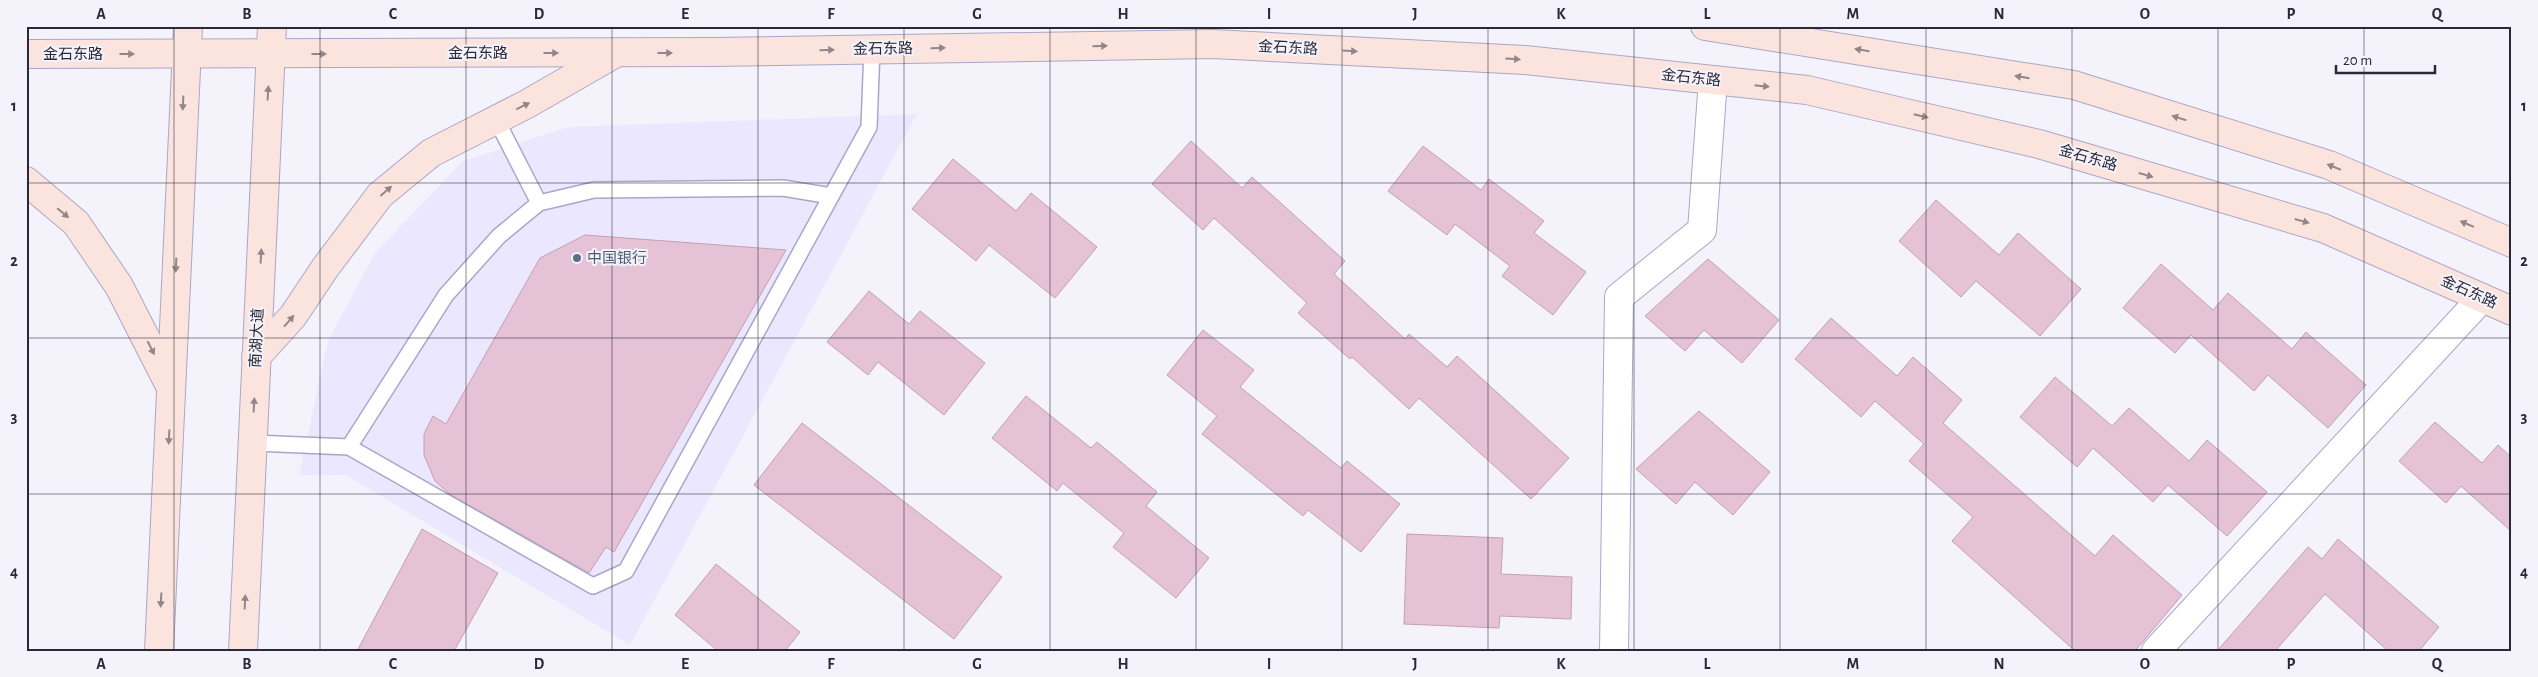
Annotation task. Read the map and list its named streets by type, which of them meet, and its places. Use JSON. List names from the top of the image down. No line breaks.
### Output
{"streets":{"main road":["金石东路","南湖大道"]},"crossings":[["金石东路","南湖大道"]],"places":["中国银行"],"scale_bar":"20 m","grid":{"columns":["A","B","C","D","E","F","G","H","I","J","K","L","M","N","O","P","Q"],"rows":["1","2","3","4"]}}
